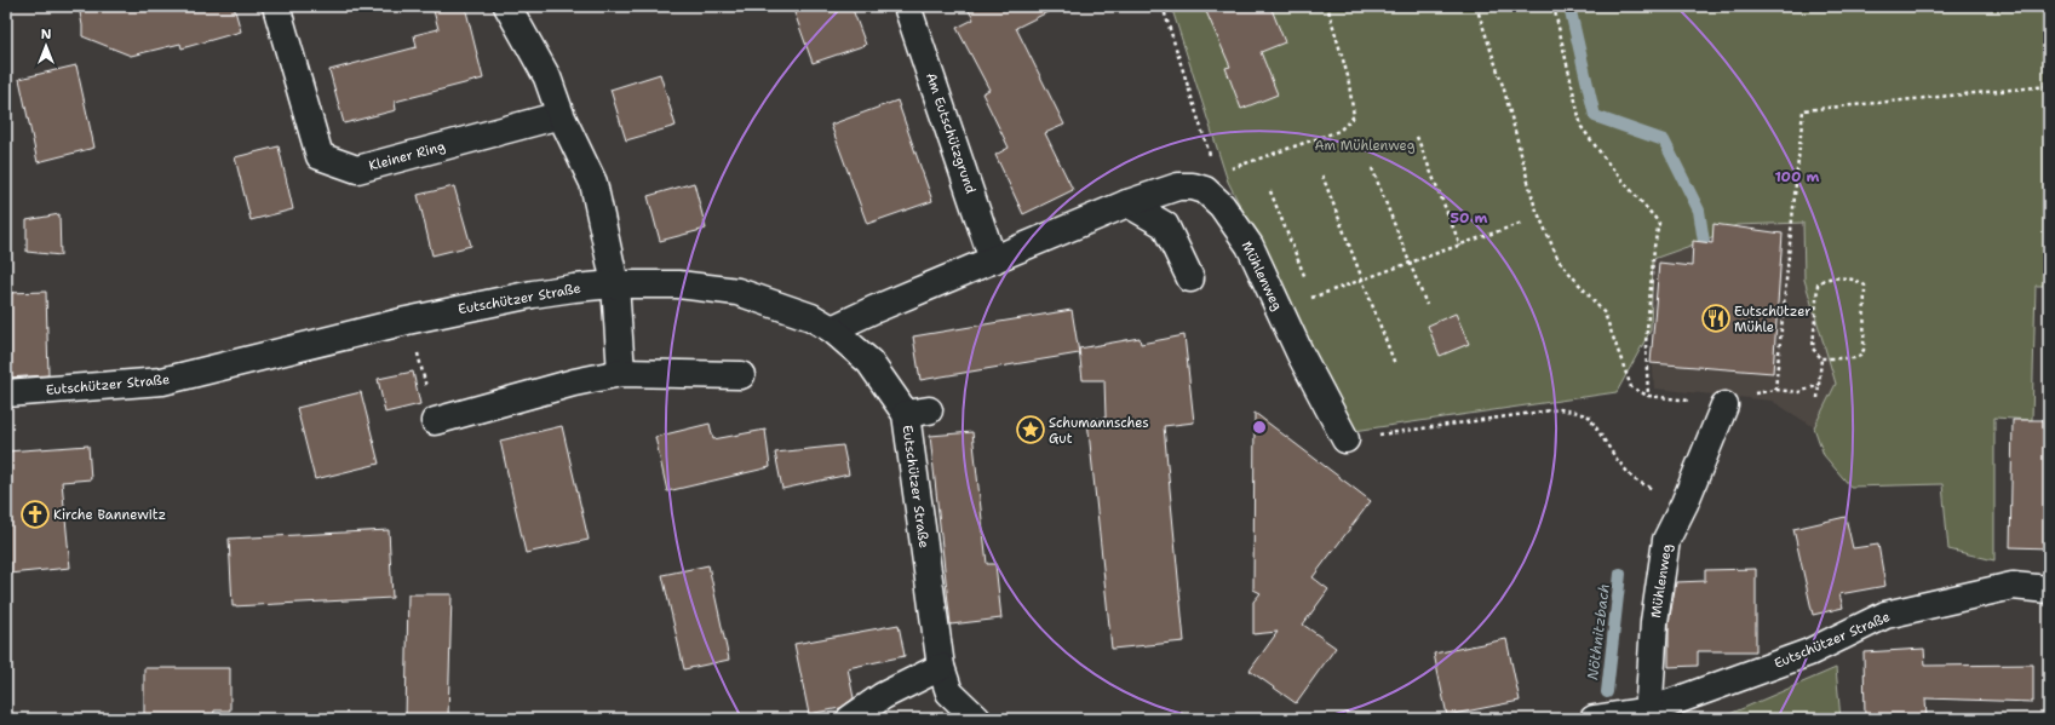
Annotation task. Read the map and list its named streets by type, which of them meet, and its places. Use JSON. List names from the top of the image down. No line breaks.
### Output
{"streets":{"street":["Am Eutschützgrund","Kleiner Ring","Mühlenweg","Eutschützer Straße"]},"crossings":[["Mühlenweg","Eutschützer Straße"]],"water":["Nöthnitzbach"],"parks":["Am Mühlenweg"],"places":{"restaurant":["Eutschützer Mühle"],"place":["Schumannsches Gut"],"church":["Kirche Bannewitz"]},"north":"top","rings":["100 m","50 m"]}
